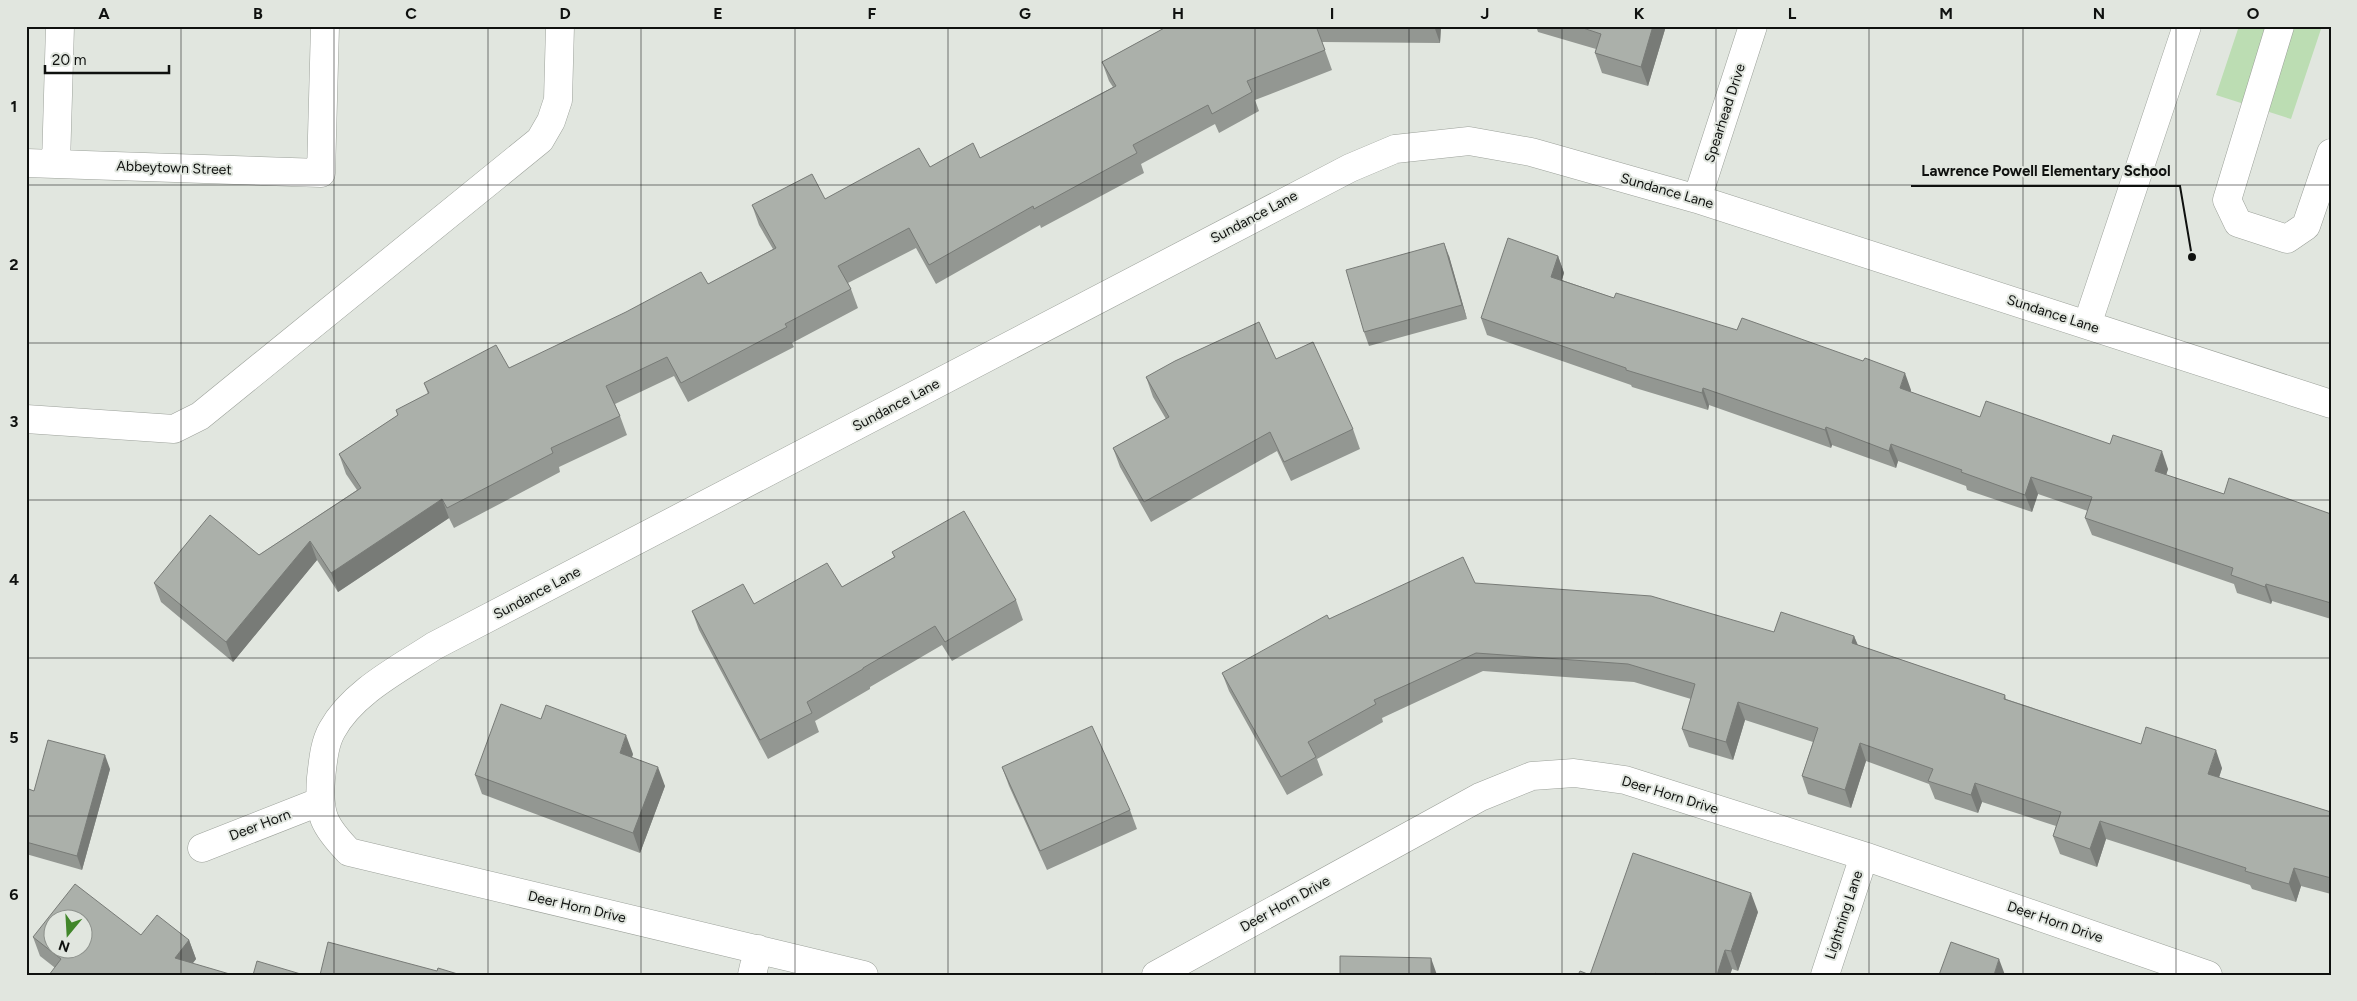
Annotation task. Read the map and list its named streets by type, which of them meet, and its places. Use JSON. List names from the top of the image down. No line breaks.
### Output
{"streets":{"street":["Spearhead Drive","Abbeytown Street","Sundance Lane","Deer Horn Drive","Deer Horn","Lightning Lane"]},"crossings":[["Spearhead Drive","Sundance Lane"],["Sundance Lane","Deer Horn Drive"],["Sundance Lane","Deer Horn"],["Deer Horn Drive","Deer Horn"],["Deer Horn Drive","Lightning Lane"]],"places":["Lawrence Powell Elementary School"],"scale_bar":"20 m","north":"bottom","grid":{"columns":["A","B","C","D","E","F","G","H","I","J","K","L","M","N","O"],"rows":["1","2","3","4","5","6"]}}
